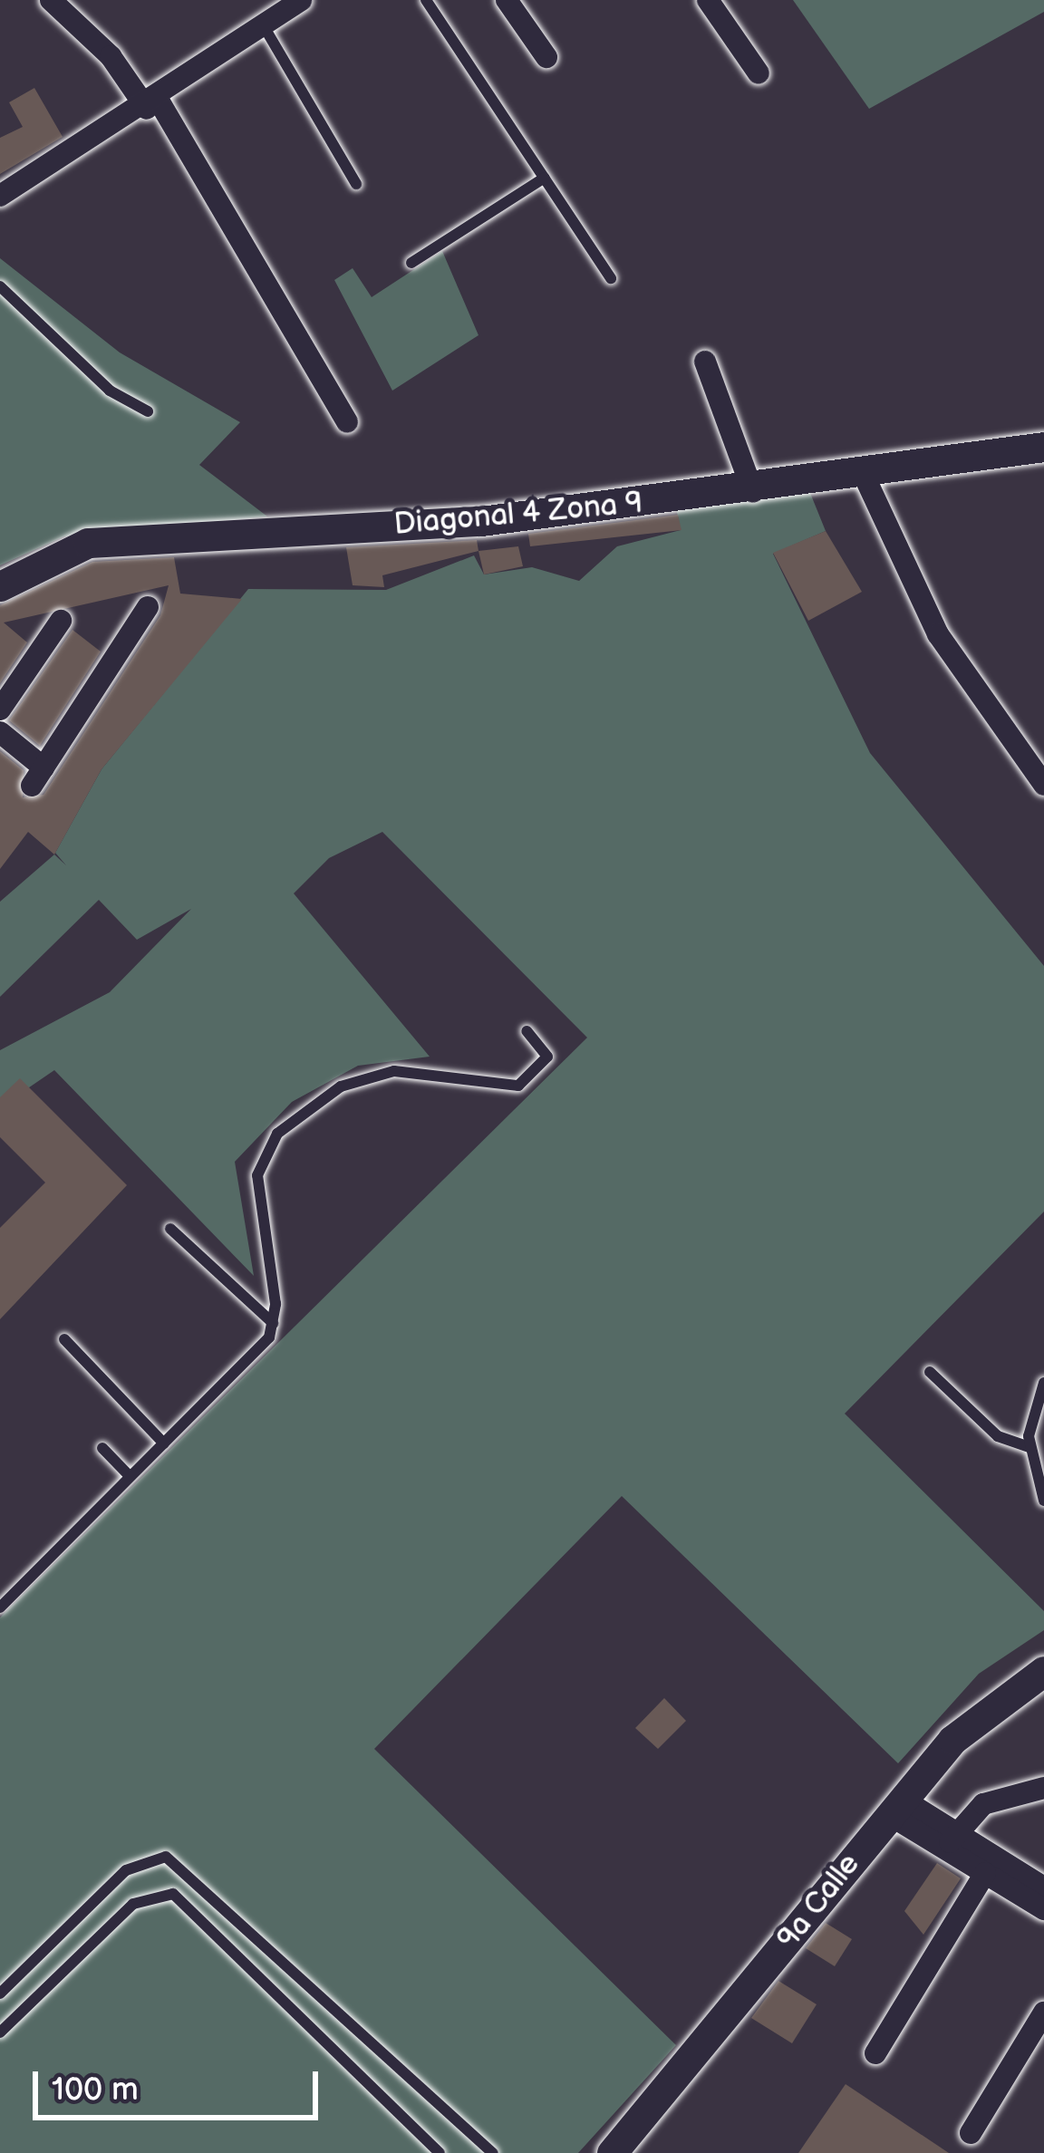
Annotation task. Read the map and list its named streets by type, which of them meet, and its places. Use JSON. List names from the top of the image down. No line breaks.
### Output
{"streets":{"main road":["Diagonal 4 Zona 9","9a Calle"]},"scale_bar":"100 m"}
